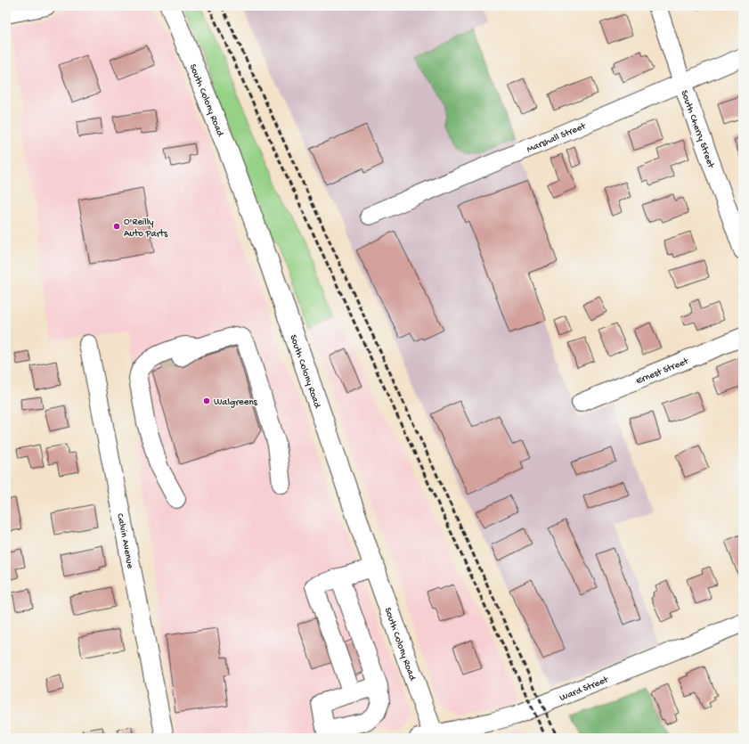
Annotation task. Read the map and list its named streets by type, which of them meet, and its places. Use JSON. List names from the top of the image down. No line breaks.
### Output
{"streets":{"main road":["South Colony Road"],"street":["South Cherry Street","Marshall Street","Ernest Street","Calvin Avenue","Ward Street"]},"crossings":[["South Colony Road","Ward Street"],["South Cherry Street","Marshall Street"]],"places":["O'Reilly Auto Parts","Walgreens"]}
